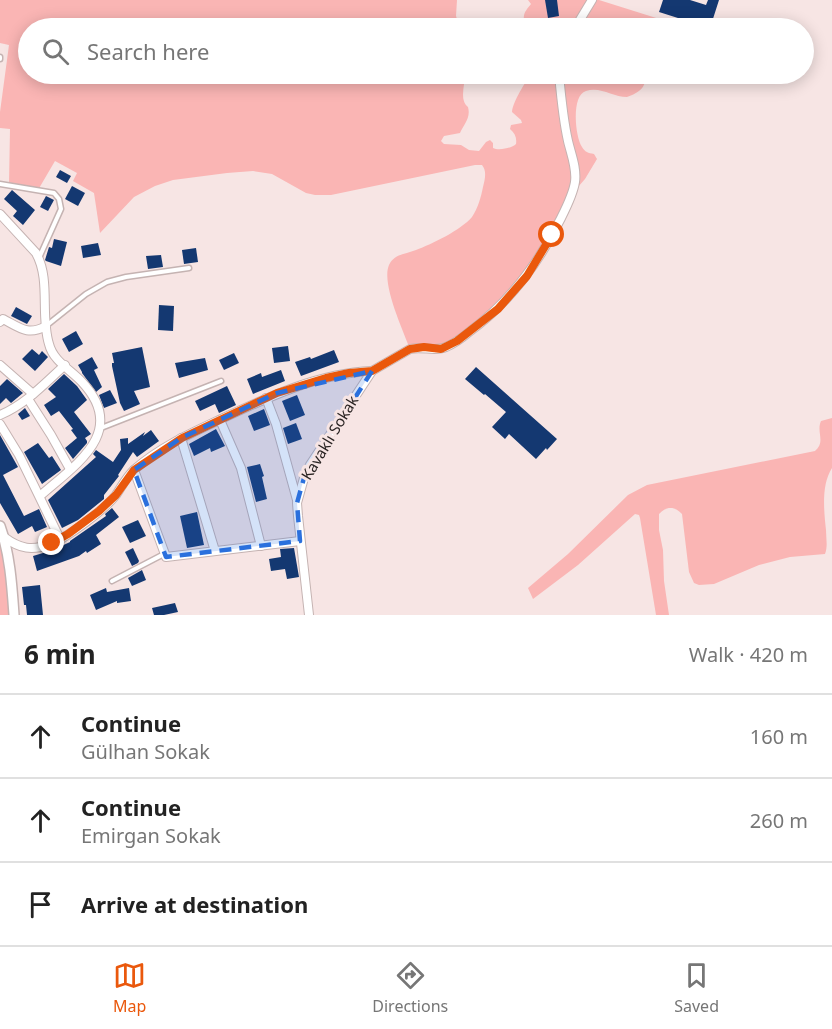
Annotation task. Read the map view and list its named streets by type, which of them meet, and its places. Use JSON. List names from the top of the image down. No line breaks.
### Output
{"streets":{"street":["Kavaklı Sokak"]},"page":{"search":"Search here","heading":["6 min","Walk · 420 m"],"list":[["Continue","Gülhan Sokak","160 m"],["Continue","Emirgan Sokak","260 m"],"Arrive at destination"],"nav":["Map","Directions","Saved"]}}
